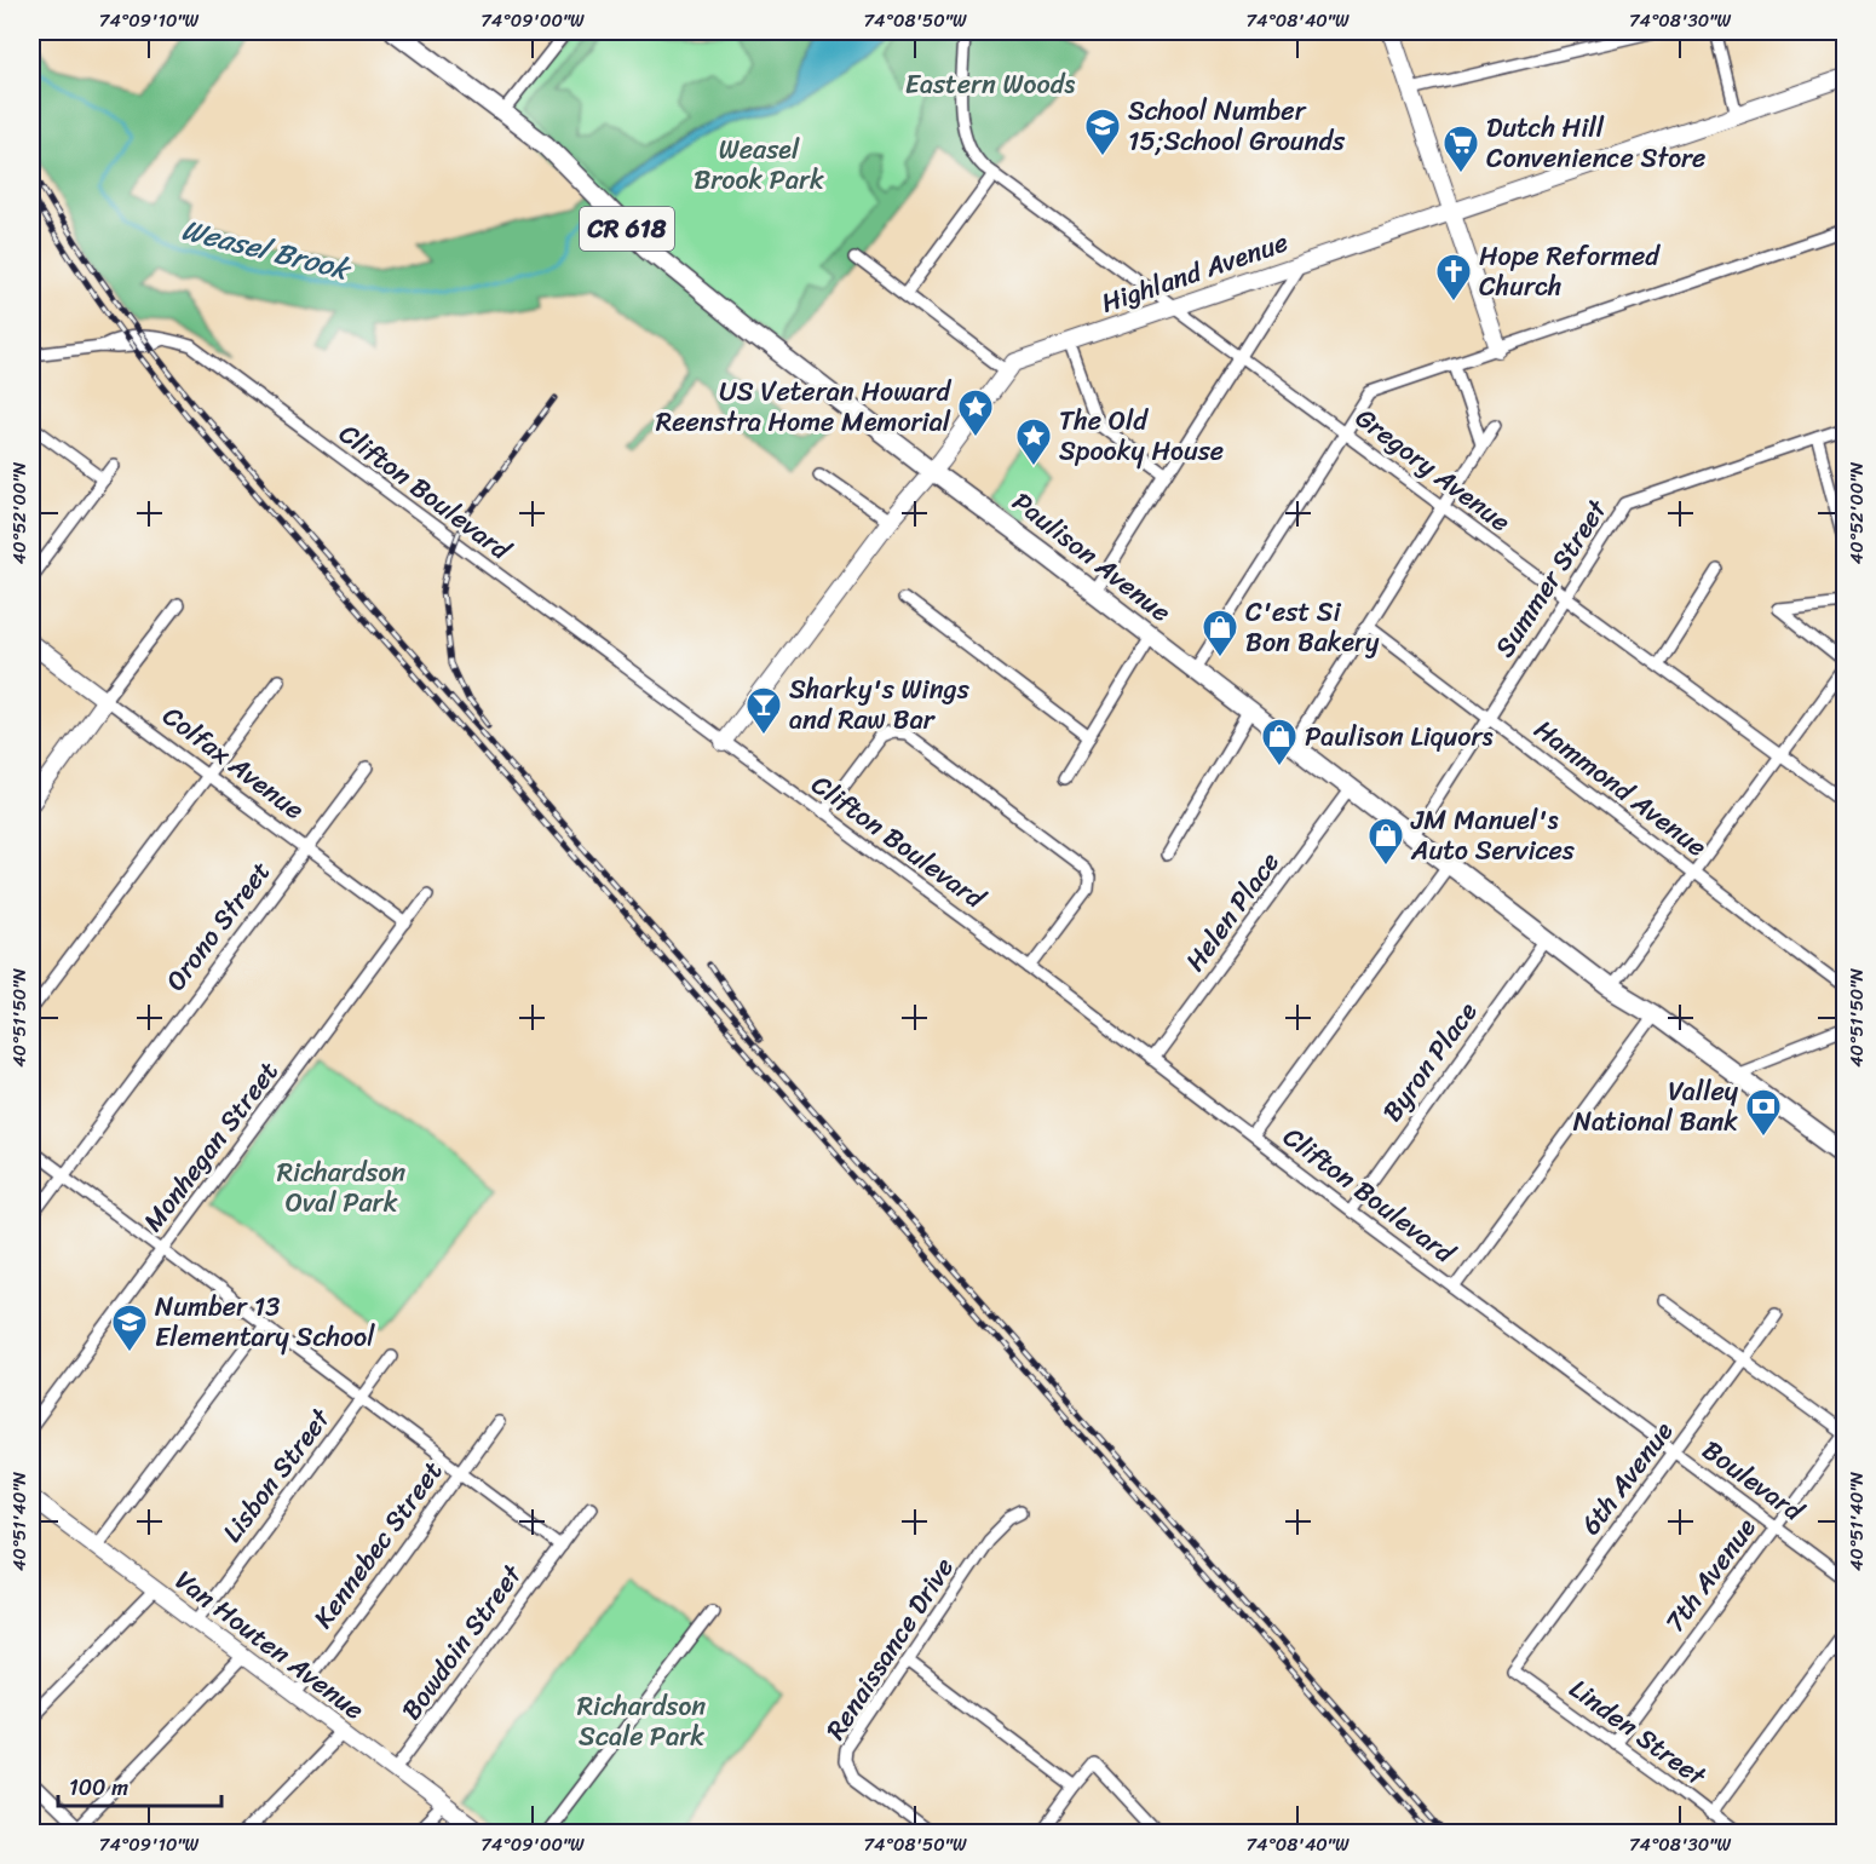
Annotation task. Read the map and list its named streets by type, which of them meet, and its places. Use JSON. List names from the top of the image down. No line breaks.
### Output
{"streets":{"main road":["CR 618","Paulison Avenue"],"street":["Highland Avenue","Gregory Avenue","Clifton Boulevard","Summer Street","Colfax Avenue","Hammond Avenue","Helen Place","Orono Street","Byron Place","Monhegan Street","Lisbon Street","6th Avenue","Boulevard","Kennebec Street","7th Avenue","Bowdoin Street","Van Houten Avenue","Renaissance Drive","Linden Street"]},"crossings":[["Highland Avenue","Gregory Avenue"],["Highland Avenue","Clifton Boulevard"],["Highland Avenue","Paulison Avenue"],["Gregory Avenue","Summer Street"],["Clifton Boulevard","Helen Place"],["Clifton Boulevard","Byron Place"],["Clifton Boulevard","Boulevard"],["Paulison Avenue","Summer Street"],["Paulison Avenue","Helen Place"],["Paulison Avenue","Byron Place"],["Summer Street","Hammond Avenue"],["Colfax Avenue","Orono Street"],["Colfax Avenue","Monhegan Street"],["Lisbon Street","Van Houten Avenue"],["6th Avenue","Boulevard"],["6th Avenue","Linden Street"],["Boulevard","7th Avenue"],["Kennebec Street","Van Houten Avenue"],["7th Avenue","Linden Street"],["Bowdoin Street","Van Houten Avenue"]],"water":["Weasel Brook"],"parks":["Eastern Woods","Weasel Brook Park","Richardson Oval Park","Richardson Scale Park"],"places":{"school or university":["School Number 15;School Grounds","Number 13 Elementary School"],"supermarket":["Dutch Hill Convenience Store"],"church":["Hope Reformed Church"],"place":["US Veteran Howard Reenstra Home Memorial","The Old Spooky House"],"shop":["C'est Si Bon Bakery","Paulison Liquors","JM Manuel's Auto Services"],"bar":["Sharky's Wings and Raw Bar"],"bank":["Valley National Bank"]},"scale_bar":"100 m","coordinates":["74°09'10\"W","74°09'00\"W","74°08'50\"W","74°08'40\"W","74°08'30\"W","40°52'00\"N","40°51'50\"N","40°51'40\"N"]}
